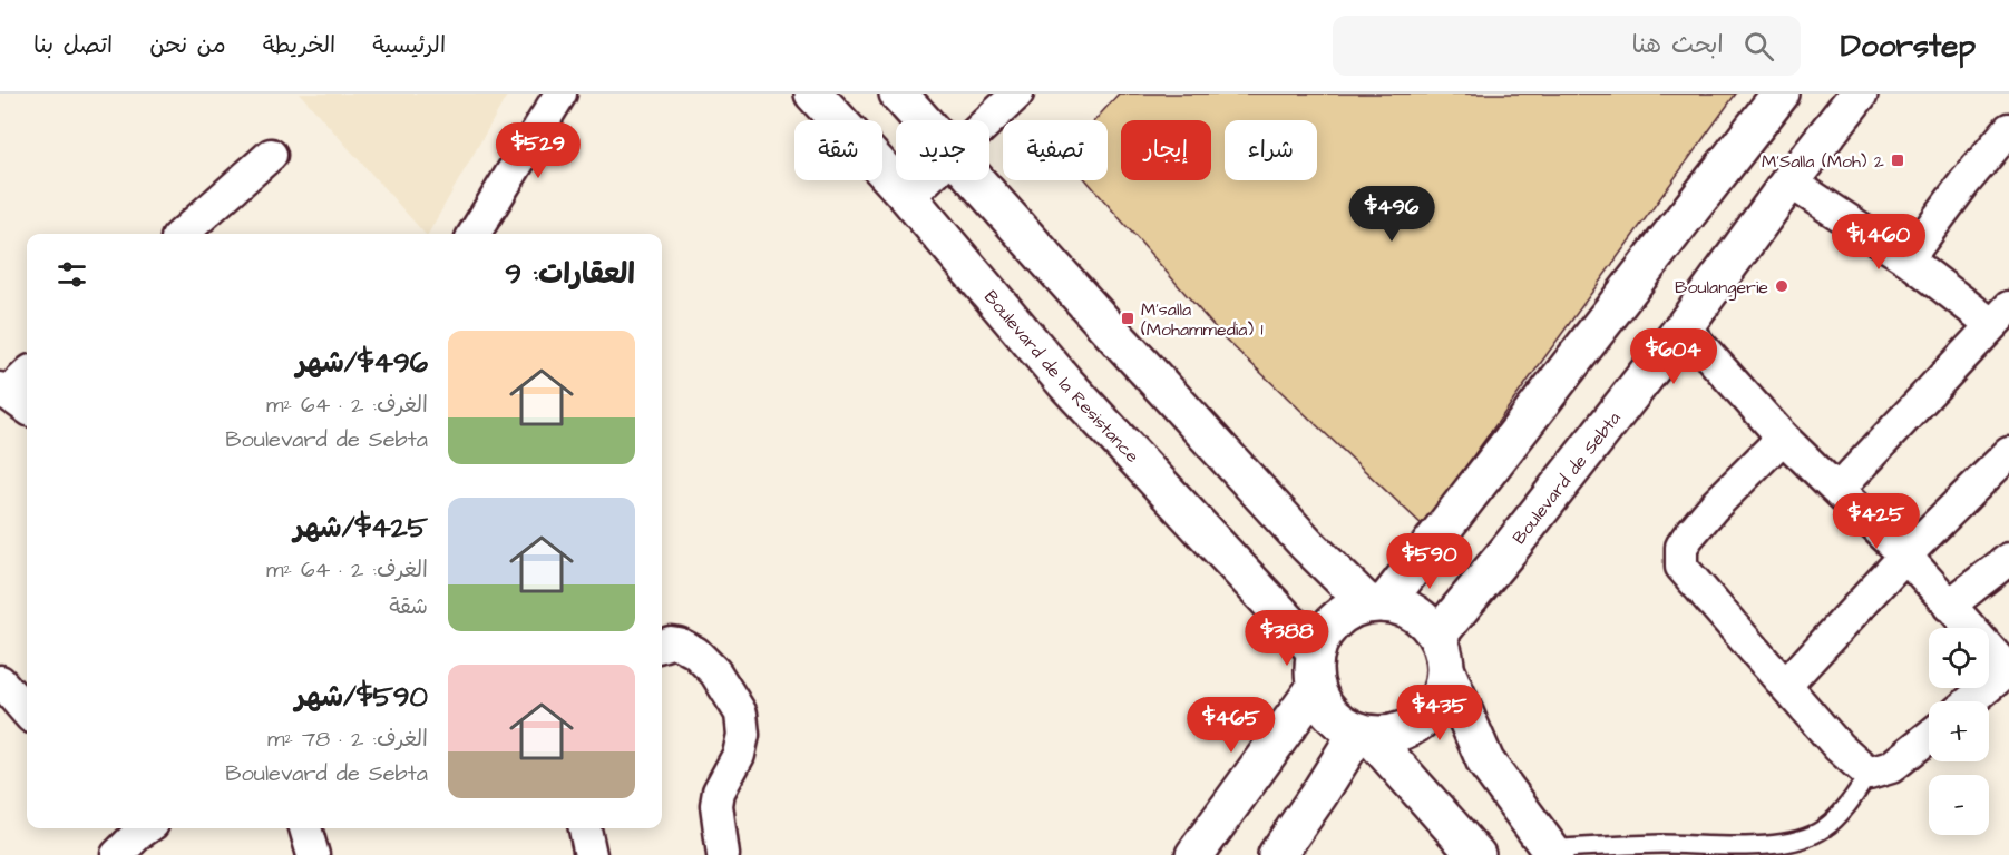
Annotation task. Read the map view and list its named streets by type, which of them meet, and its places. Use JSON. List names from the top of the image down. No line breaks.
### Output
{"streets":{"main road":["Boulevard de la Resistance","Boulevard de Sebta"]},"crossings":[["Boulevard de la Resistance","Boulevard de Sebta"]],"places":{"transit":["M'Salla (Moh) 2","M'salla (Mohammedia) 1"],"other":["Boulangerie"]},"page":{"header":"Doorstep","search":"ابحث هنا","nav":["الرئيسية","الخريطة","من نحن","اتصل بنا"],"chip":["شراء","إيجار","تصفية","جديد","شقة"],"price":["$529","$496","$1,460","$604","$425","$590","$388","$435","$465"],"heading":"العقارات: 9","list":[{"name":"$496/شهر","note":"الغرف: 2 · 64 m² · Boulevard de Sebta"},{"name":"$425/شهر","note":"الغرف: 2 · 64 m² · شقة"},{"name":"$590/شهر","note":"الغرف: 2 · 78 m² · Boulevard de Sebta"}],"map_buttons":["+","−"]}}
